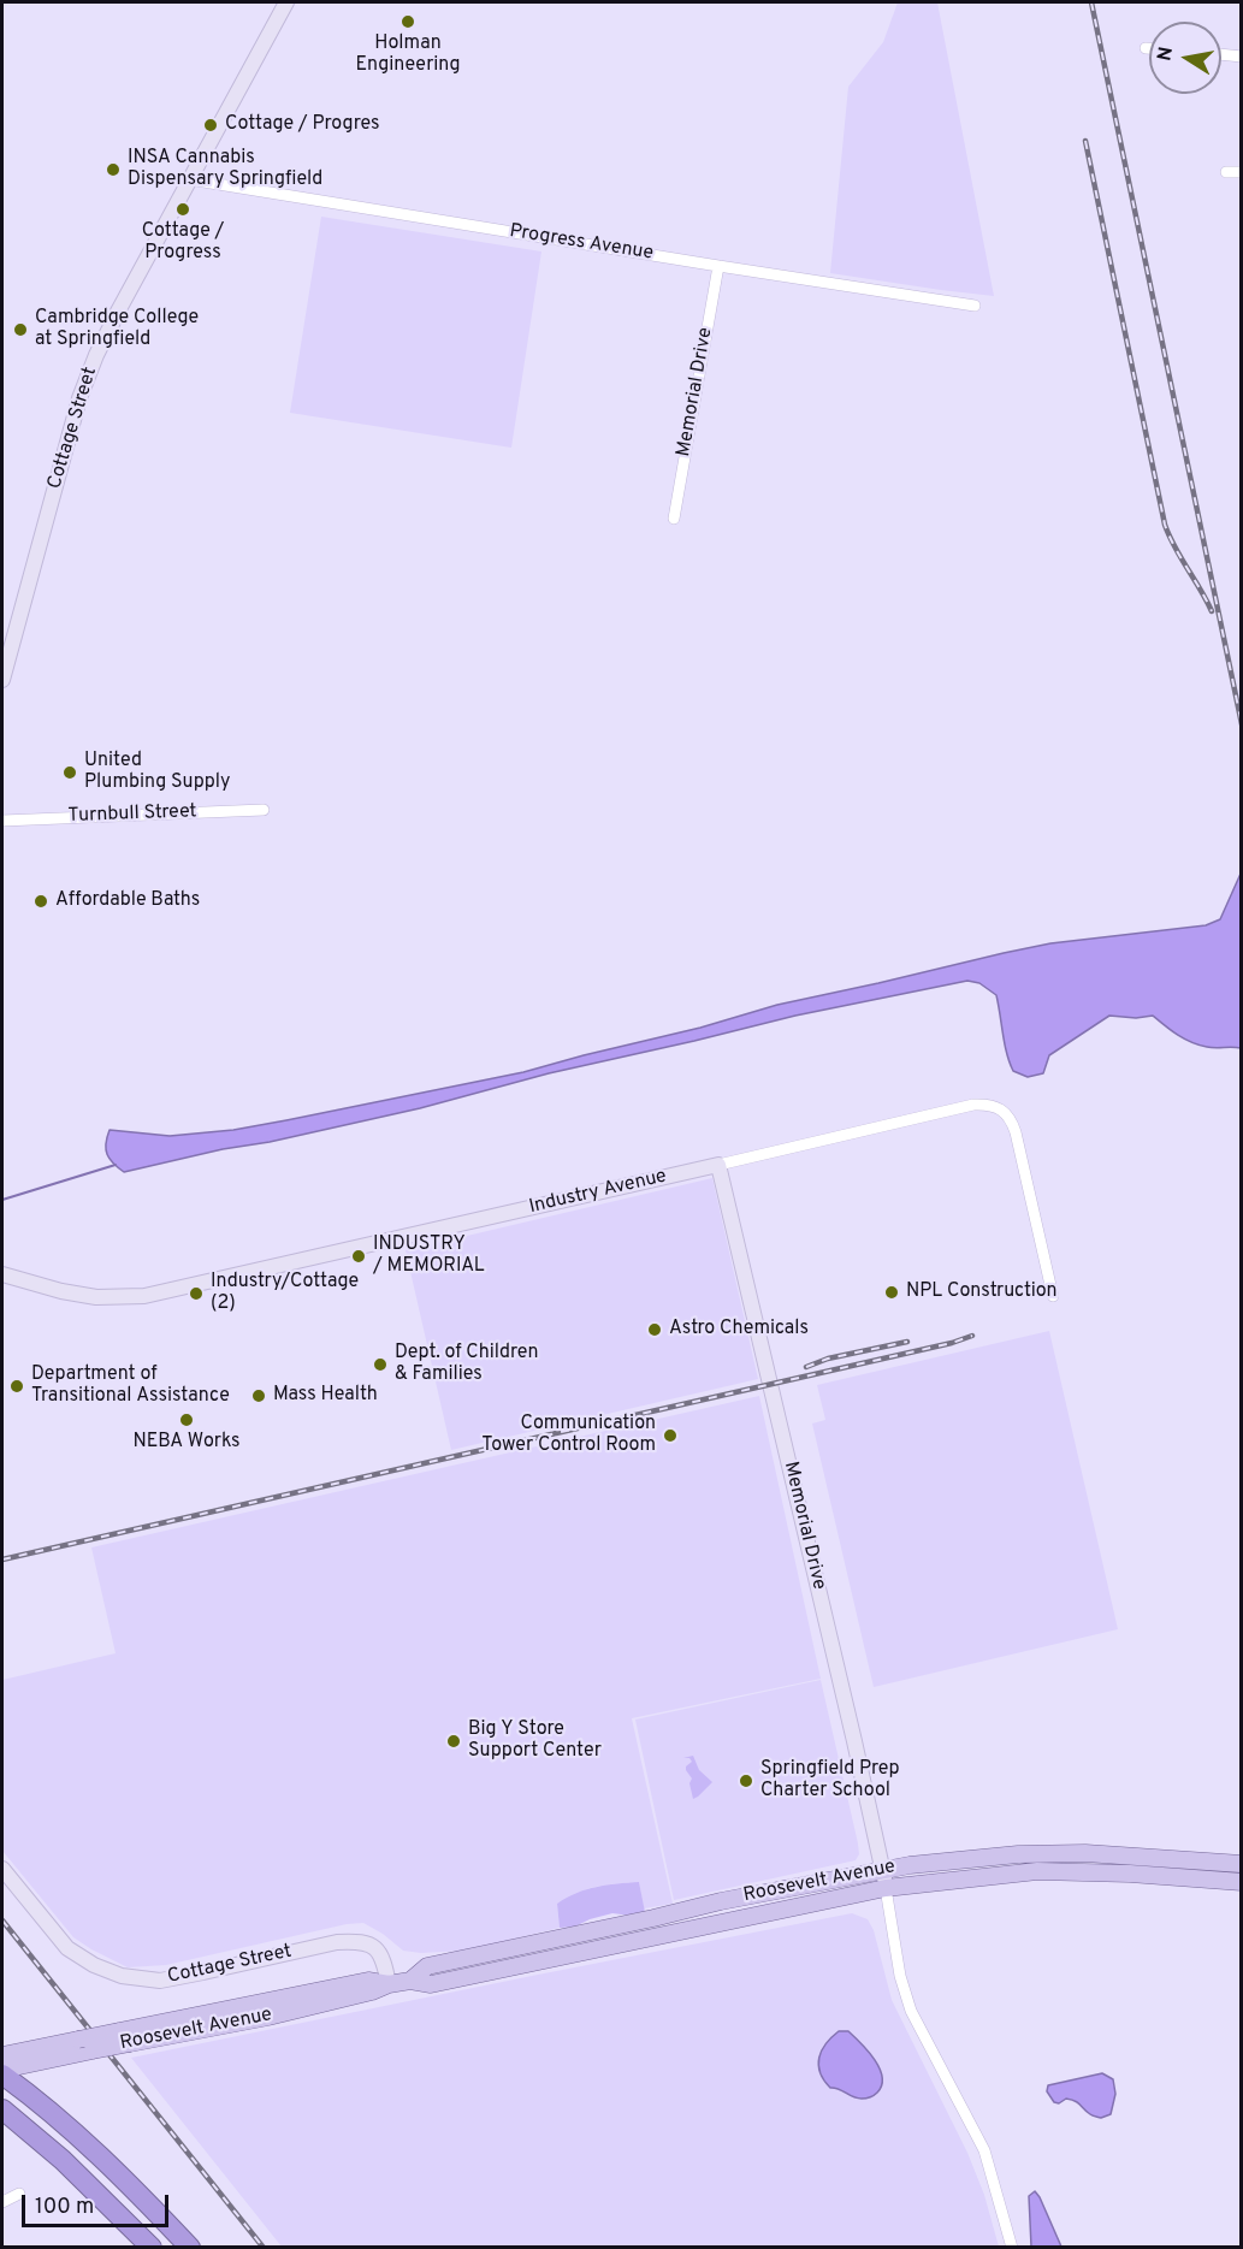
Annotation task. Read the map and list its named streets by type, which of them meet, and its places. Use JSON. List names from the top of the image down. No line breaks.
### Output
{"streets":{"main road":["Roosevelt Avenue"],"street":["Progress Avenue","Memorial Drive","Cottage Street","Turnbull Street","Industry Avenue"]},"crossings":[["Progress Avenue","Memorial Drive"],["Progress Avenue","Cottage Street"],["Memorial Drive","Industry Avenue"],["Memorial Drive","Roosevelt Avenue"],["Cottage Street","Roosevelt Avenue"]],"places":["Holman Engineering","Cottage / Progres","INSA Cannabis Dispensary Springfield","Cottage / Progress","Cambridge College at Springfield","United Plumbing Supply","Affordable Baths","INDUSTRY / MEMORIAL","NPL Construction","Industry/Cottage (2)","Astro Chemicals","Dept. of Children & Families","Department of Transitional Assistance","Mass Health","NEBA Works","Communication Tower Control Room","Big Y Store Support Center","Springfield Prep Charter School"],"scale_bar":"100 m","north":"left"}
